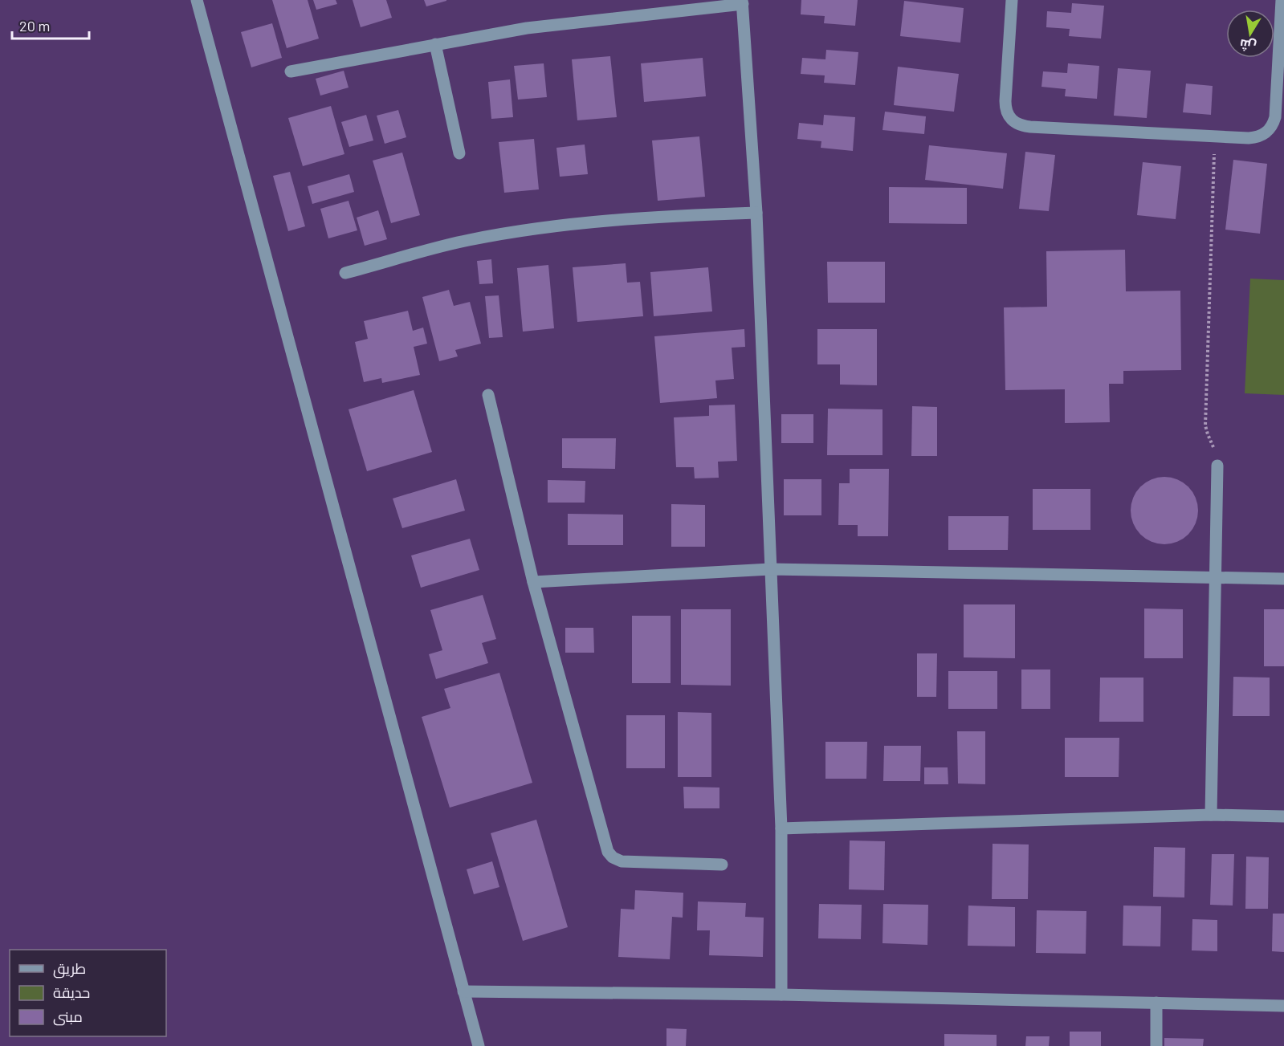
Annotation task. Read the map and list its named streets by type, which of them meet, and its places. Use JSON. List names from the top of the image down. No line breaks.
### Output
{"legend":["طريق","حديقة","مبنى"],"scale_bar":"20 m","north":"bottom"}
